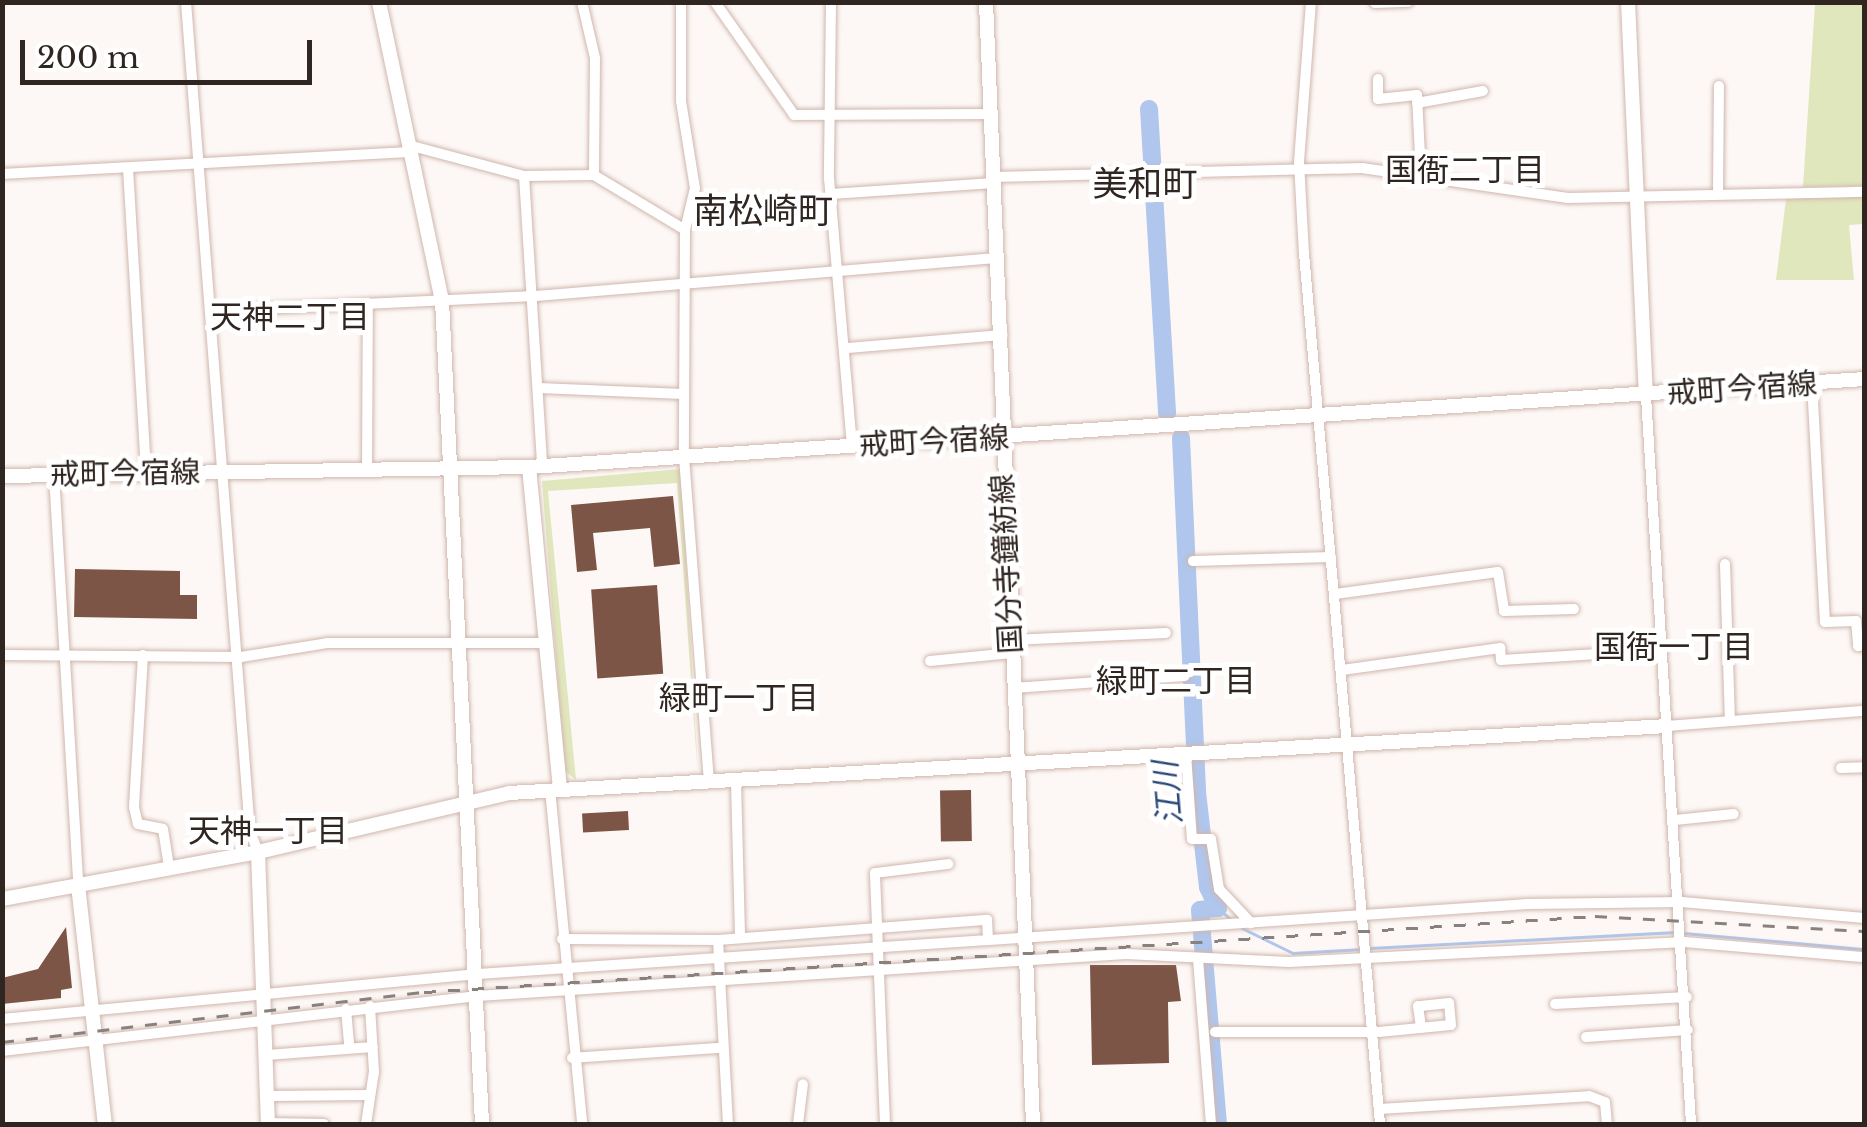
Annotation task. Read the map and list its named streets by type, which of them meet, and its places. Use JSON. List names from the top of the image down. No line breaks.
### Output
{"streets":{"street":["戒町今宿線","国分寺鐘紡線"]},"crossings":[["戒町今宿線","国分寺鐘紡線"]],"districts":["国衙二丁目","美和町","南松崎町","天神二丁目","国衙一丁目","緑町二丁目","緑町一丁目","天神一丁目"],"water":["江川"],"scale_bar":"200 m"}
